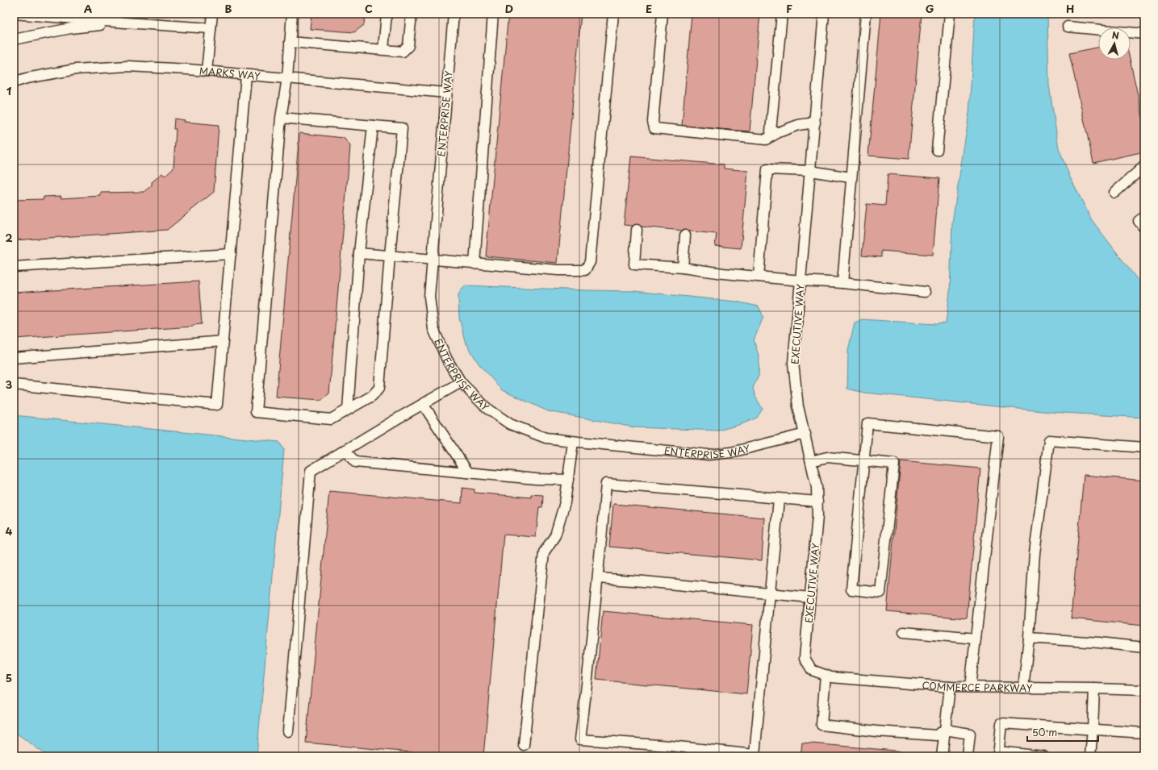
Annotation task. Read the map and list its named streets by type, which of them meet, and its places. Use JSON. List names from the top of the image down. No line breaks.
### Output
{"streets":{"street":["MARKS WAY","ENTERPRISE WAY","EXECUTIVE WAY","COMMERCE PARKWAY"]},"crossings":[["MARKS WAY","ENTERPRISE WAY"],["ENTERPRISE WAY","EXECUTIVE WAY"],["EXECUTIVE WAY","COMMERCE PARKWAY"]],"scale_bar":"50 m","north":"top","grid":{"columns":["A","B","C","D","E","F","G","H"],"rows":["1","2","3","4","5"]}}
